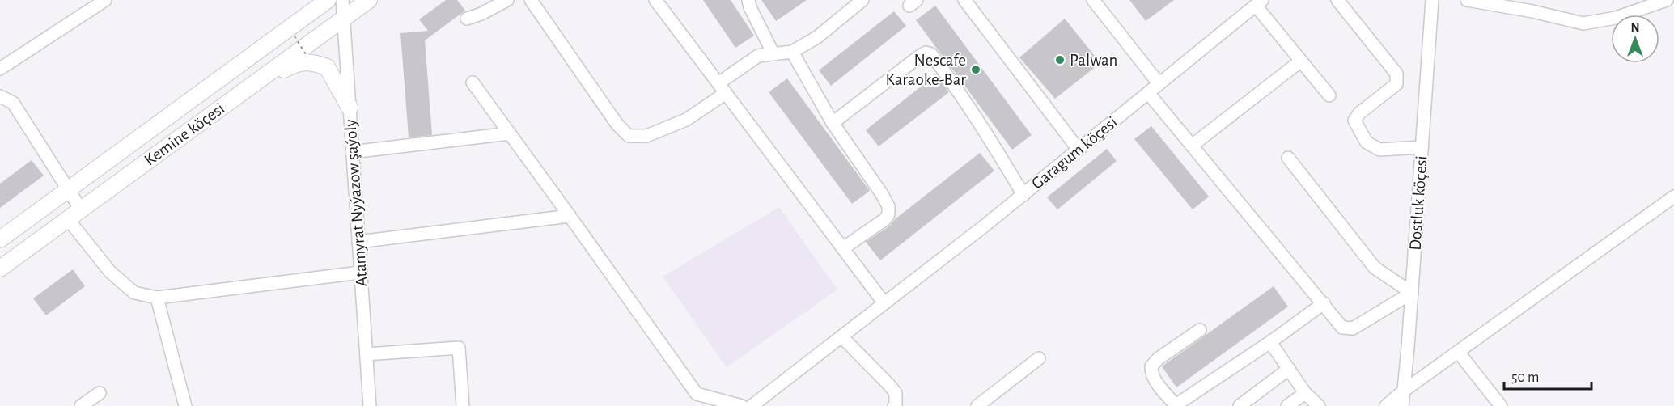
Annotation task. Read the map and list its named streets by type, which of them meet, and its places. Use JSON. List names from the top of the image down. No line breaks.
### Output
{"streets":{"main road":["Kemine köçesi"],"street":["Garagum köçesi","Atamyrat Nyýazow şaýoly","Dostluk köçesi"]},"crossings":[["Kemine köçesi","Atamyrat Nyýazow şaýoly"]],"places":["Palwan","Nescafe Karaoke-Bar"],"scale_bar":"50 m","north":"top"}
